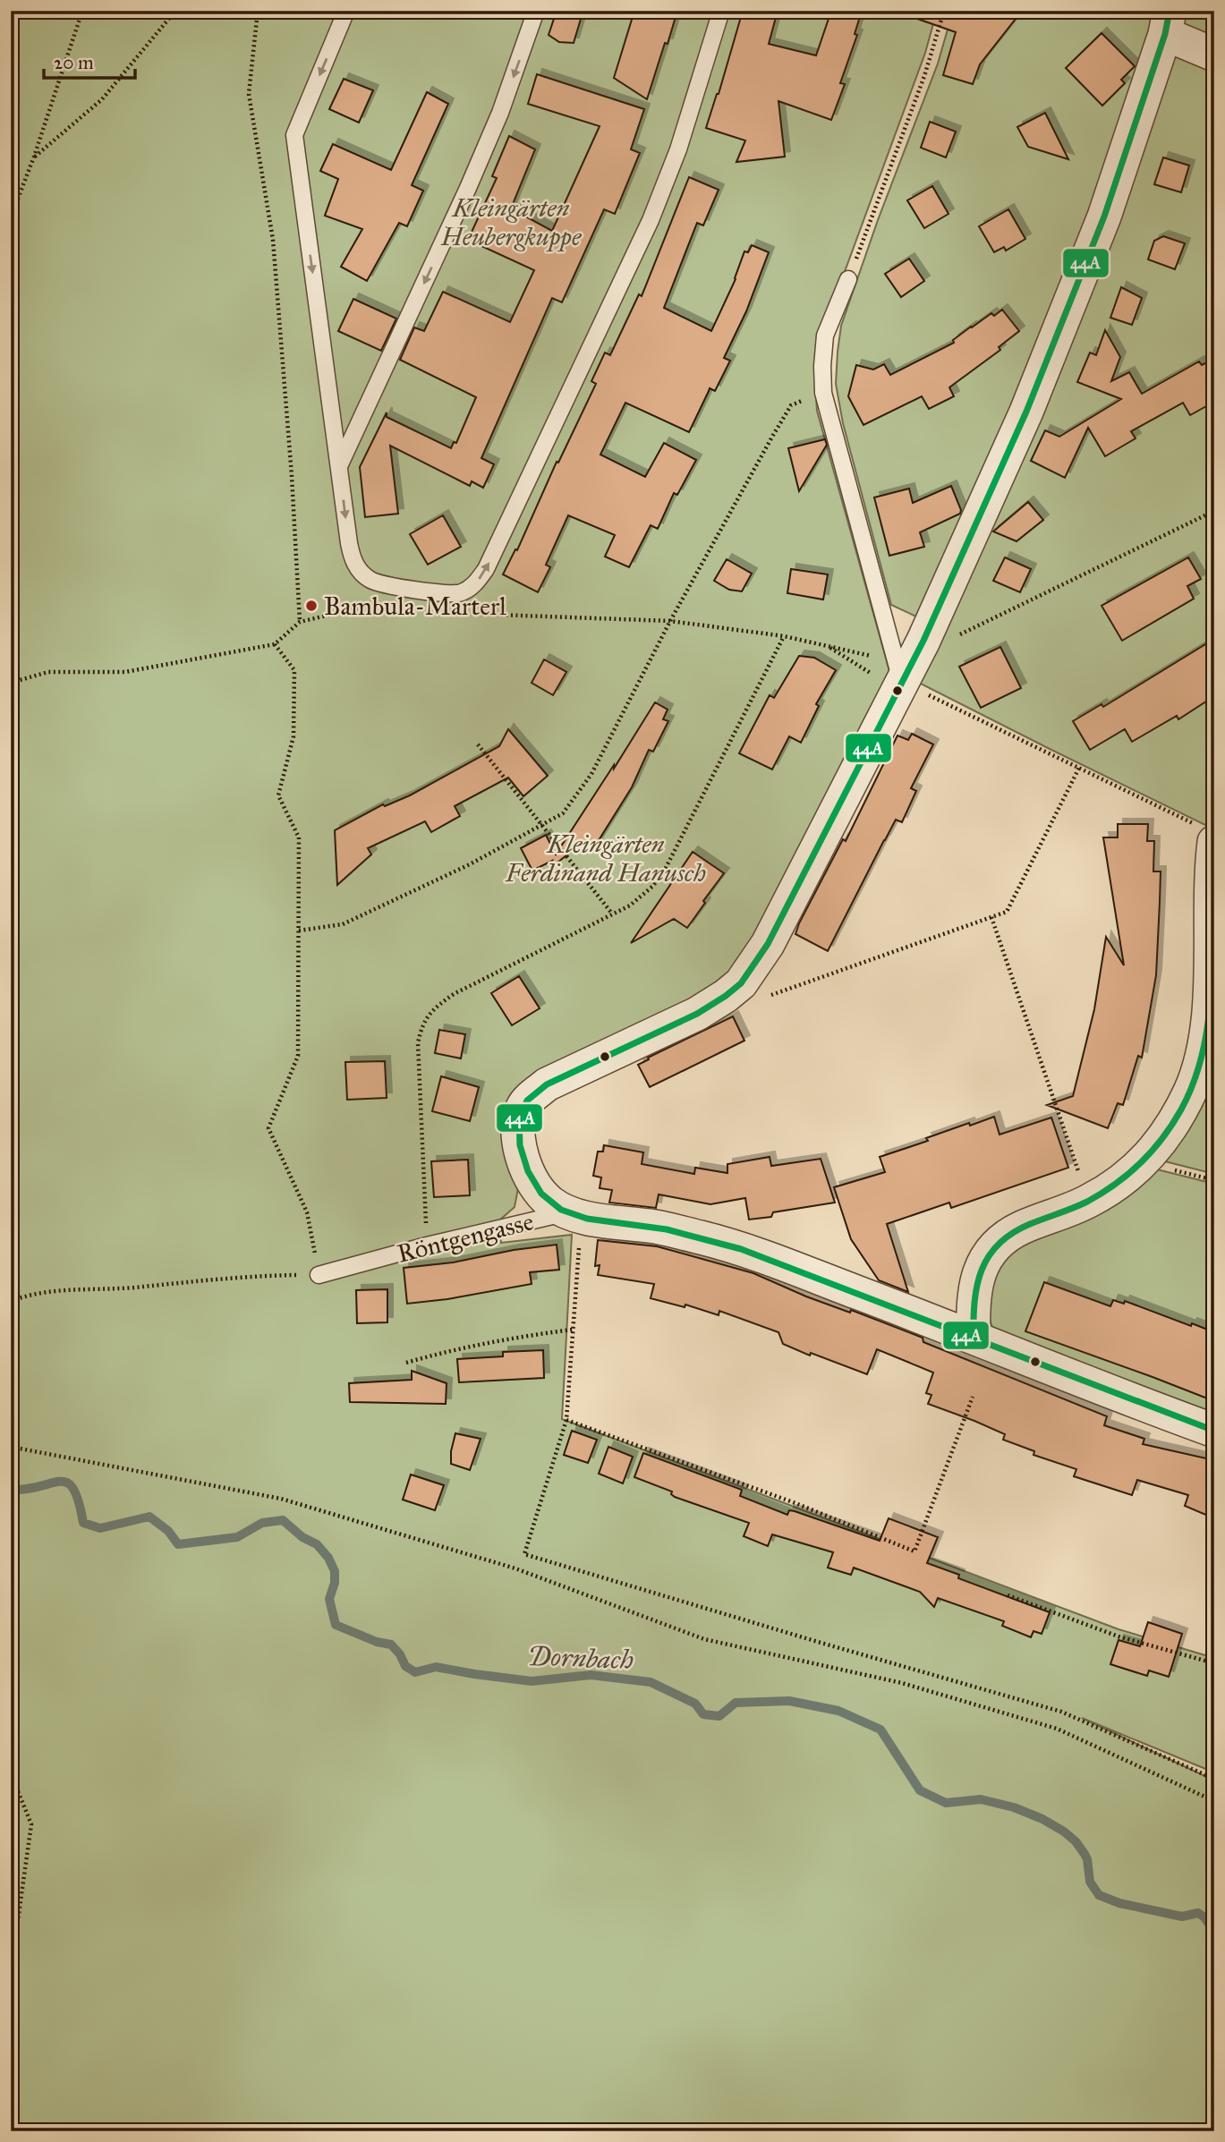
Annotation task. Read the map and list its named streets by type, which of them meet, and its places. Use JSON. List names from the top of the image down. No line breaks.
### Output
{"streets":{"street":["Röntgengasse"]},"water":["Dornbach"],"parks":["Kleingärten Heubergkuppe","Kleingärten Ferdinand Hanusch"],"places":["Bambula-Marterl"],"lines":["transit line 44A"],"scale_bar":"20 m"}
